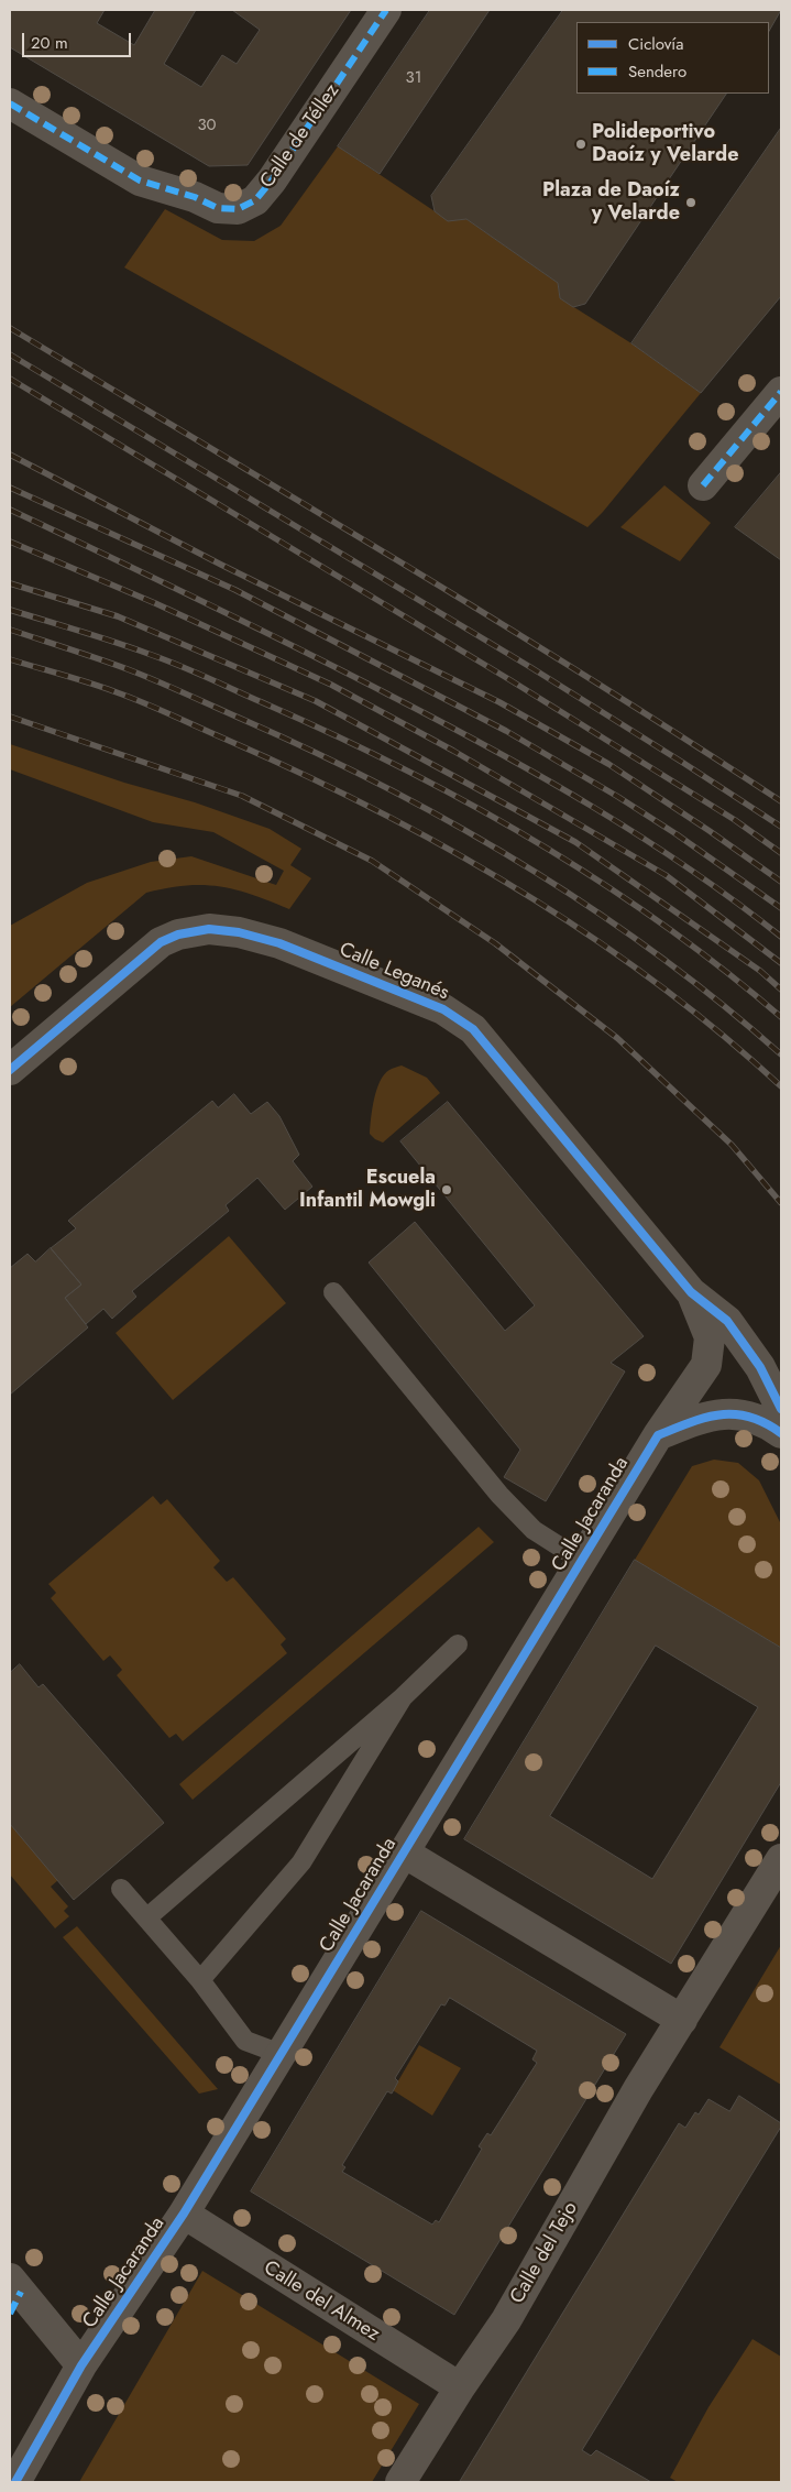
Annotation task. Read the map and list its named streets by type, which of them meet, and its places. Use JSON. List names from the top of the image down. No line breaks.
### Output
{"streets":{"street":["Calle de Téllez","Calle Leganés","Calle Jacaranda","Calle del Tejo","Calle del Almez"]},"crossings":[["Calle Leganés","Calle Jacaranda"],["Calle Jacaranda","Calle del Almez"],["Calle del Tejo","Calle del Almez"]],"places":["Polideportivo Daoíz y Velarde","Plaza de Daoíz y Velarde","Escuela Infantil Mowgli"],"house_numbers":["31","30"],"legend":["Ciclovía","Sendero"],"scale_bar":"20 m"}
